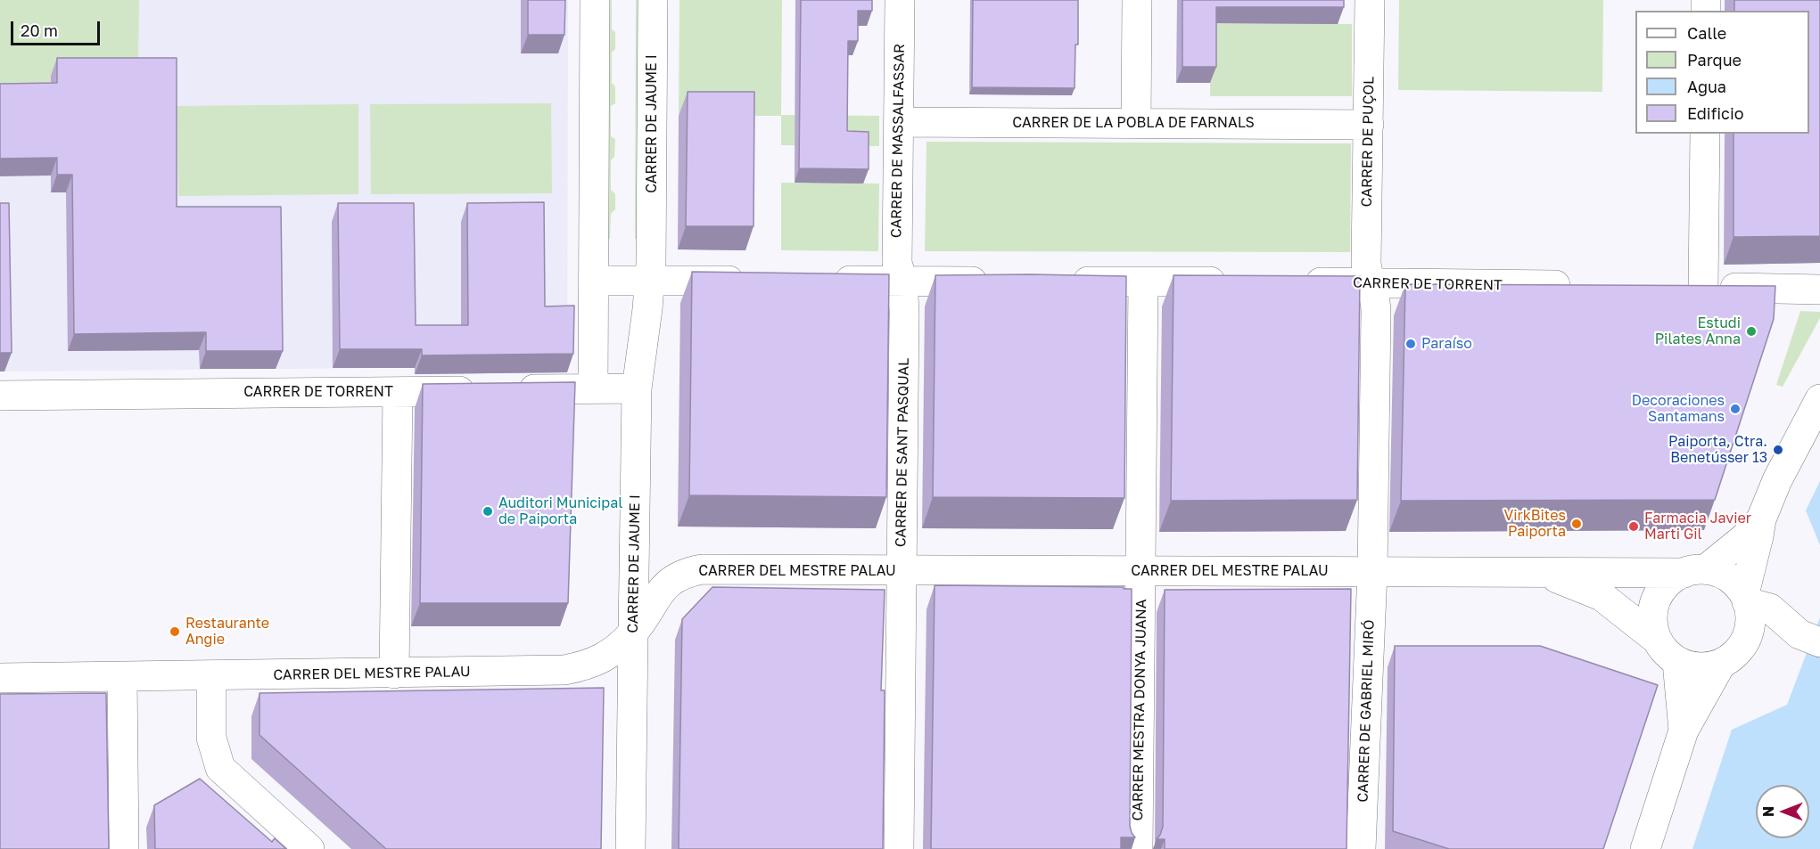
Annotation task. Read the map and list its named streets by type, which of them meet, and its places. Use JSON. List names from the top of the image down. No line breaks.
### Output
{"streets":{"street":["CARRER DE LA POBLA DE FARNALS","CARRER DE JAUME I","CARRER DE MASSALFASSAR","CARRER DE PUÇOL","CARRER DE TORRENT","CARRER DE SANT PASQUAL","CARRER DEL MESTRE PALAU","CARRER MESTRA DONYA JUANA","CARRER DE GABRIEL MIRÓ"]},"crossings":[["CARRER DE LA POBLA DE FARNALS","CARRER DE MASSALFASSAR"],["CARRER DE LA POBLA DE FARNALS","CARRER DE PUÇOL"],["CARRER DE JAUME I","CARRER DE TORRENT"],["CARRER DE JAUME I","CARRER DEL MESTRE PALAU"],["CARRER DE MASSALFASSAR","CARRER DE SANT PASQUAL"],["CARRER DE PUÇOL","CARRER DE TORRENT"],["CARRER DE PUÇOL","CARRER DEL MESTRE PALAU"],["CARRER DE PUÇOL","CARRER DE GABRIEL MIRÓ"],["CARRER DE SANT PASQUAL","CARRER DEL MESTRE PALAU"],["CARRER DEL MESTRE PALAU","CARRER MESTRA DONYA JUANA"],["CARRER DEL MESTRE PALAU","CARRER DE GABRIEL MIRÓ"]],"places":["Estudi Pilates Anna","Paraíso","Decoraciones Santamans","Paiporta, Ctra. Benetússer 13","Auditori Municipal de Paiporta","VirkBites Paiporta","Farmacia Javier Marti Gil","Restaurante Angie"],"legend":["Calle","Parque","Agua","Edificio"],"scale_bar":"20 m","north":"left"}
